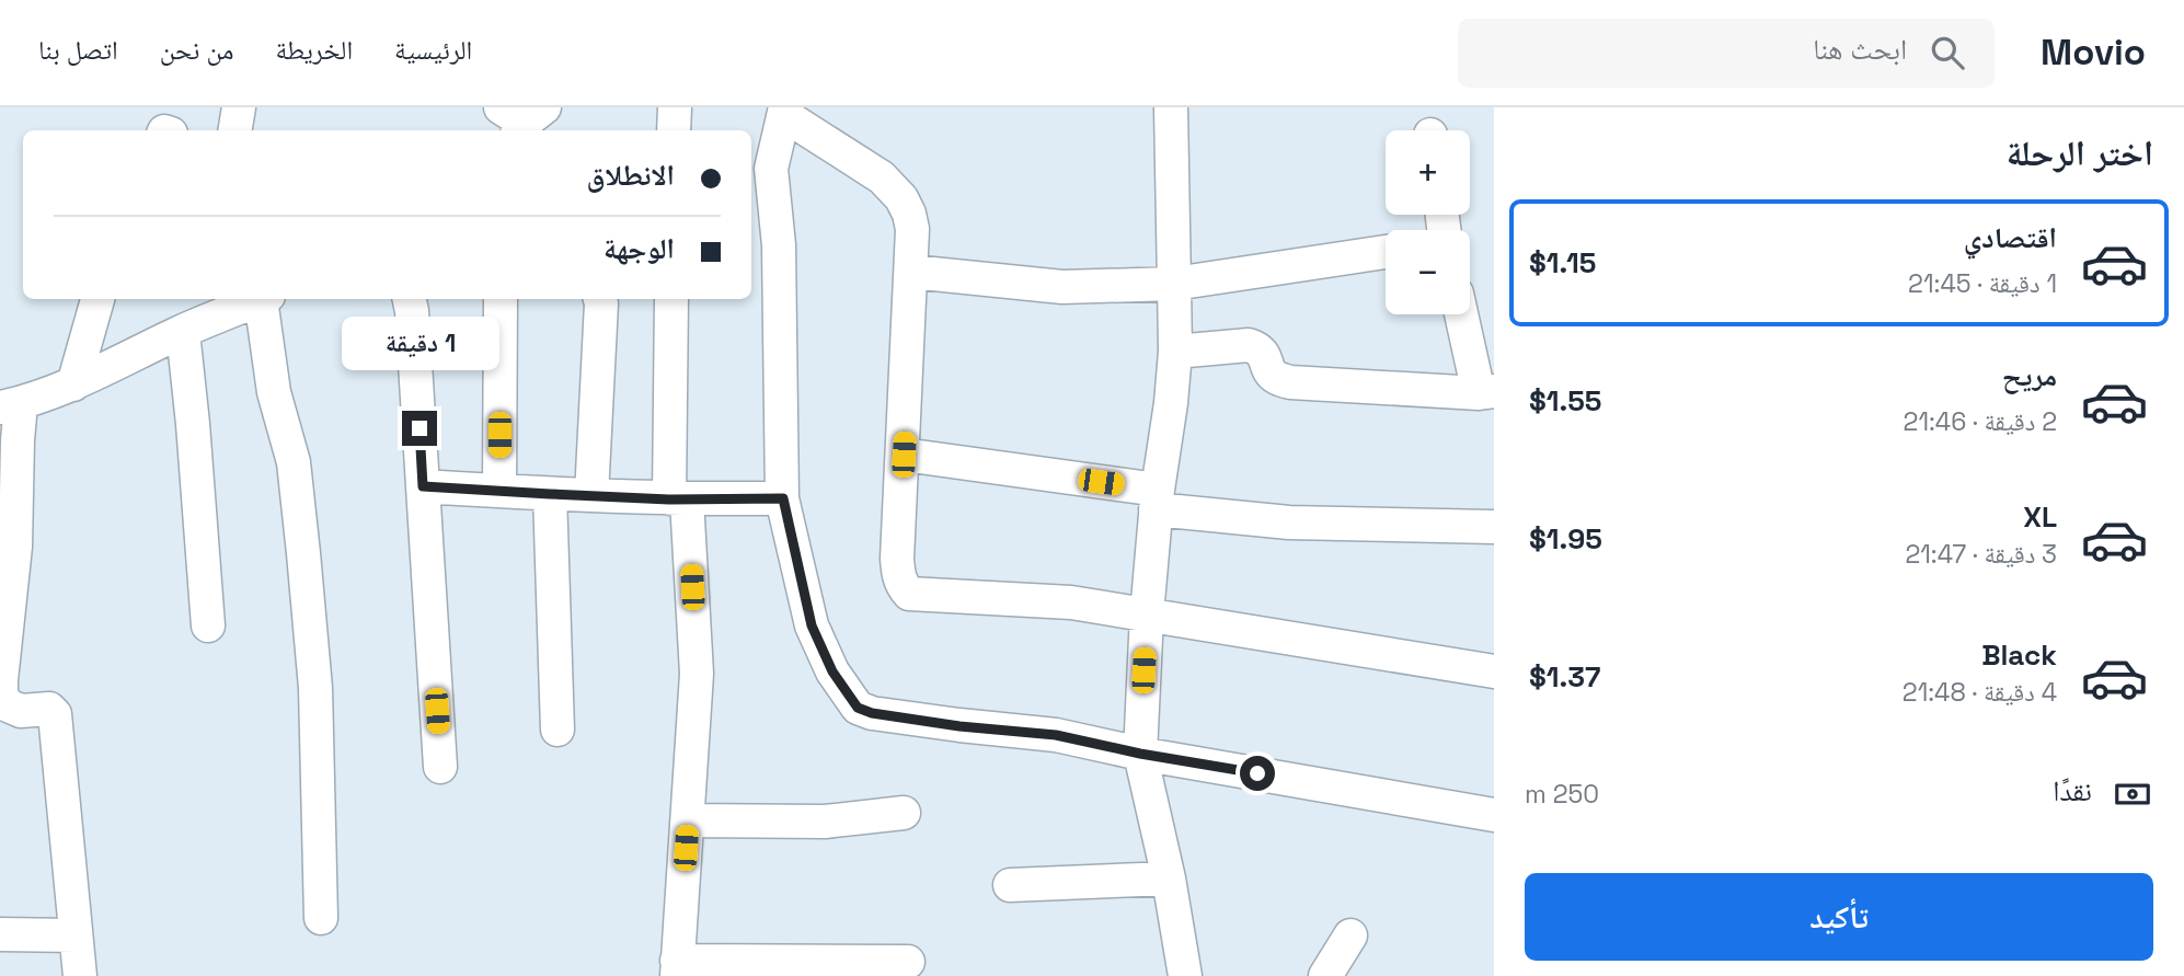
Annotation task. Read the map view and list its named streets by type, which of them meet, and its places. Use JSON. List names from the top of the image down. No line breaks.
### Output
{"page":{"header":"Movio","search":"ابحث هنا","nav":["الرئيسية","الخريطة","من نحن","اتصل بنا"],"heading":"اختر الرحلة","map_buttons":["+","−"],"banner":["الانطلاق","الوجهة"],"list":[{"name":"اقتصادي","note":"1 دقيقة · 21:45","value":"$1.15"},{"name":"مريح","note":"2 دقيقة · 21:46","value":"$1.55"},{"name":"XL","note":"3 دقيقة · 21:47","value":"$1.95"},{"name":"Black","note":"4 دقيقة · 21:48","value":"$1.37"}],"bubble":"1 دقيقة","pay":["نقدًا","250 m"],"buttons":"تأكيد"}}
